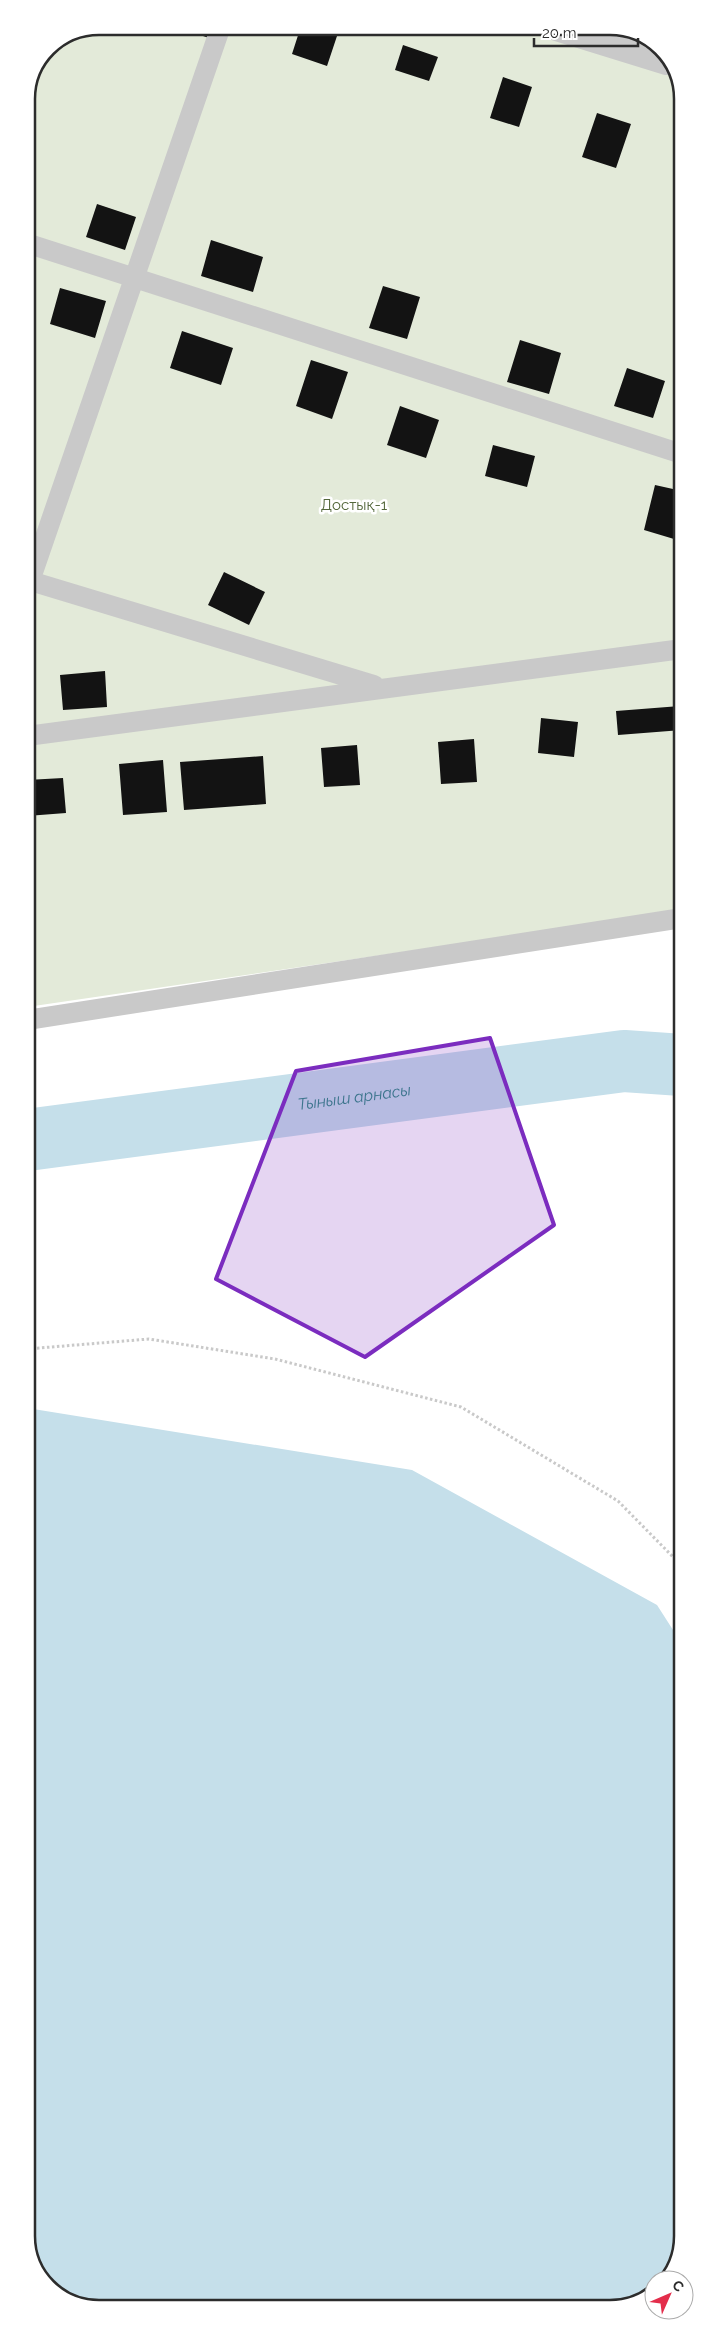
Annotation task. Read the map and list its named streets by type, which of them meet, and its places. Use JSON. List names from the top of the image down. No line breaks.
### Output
{"water":["Тыныш арнасы"],"parks":["Достық-1"],"scale_bar":"20 m","north":"top right"}
